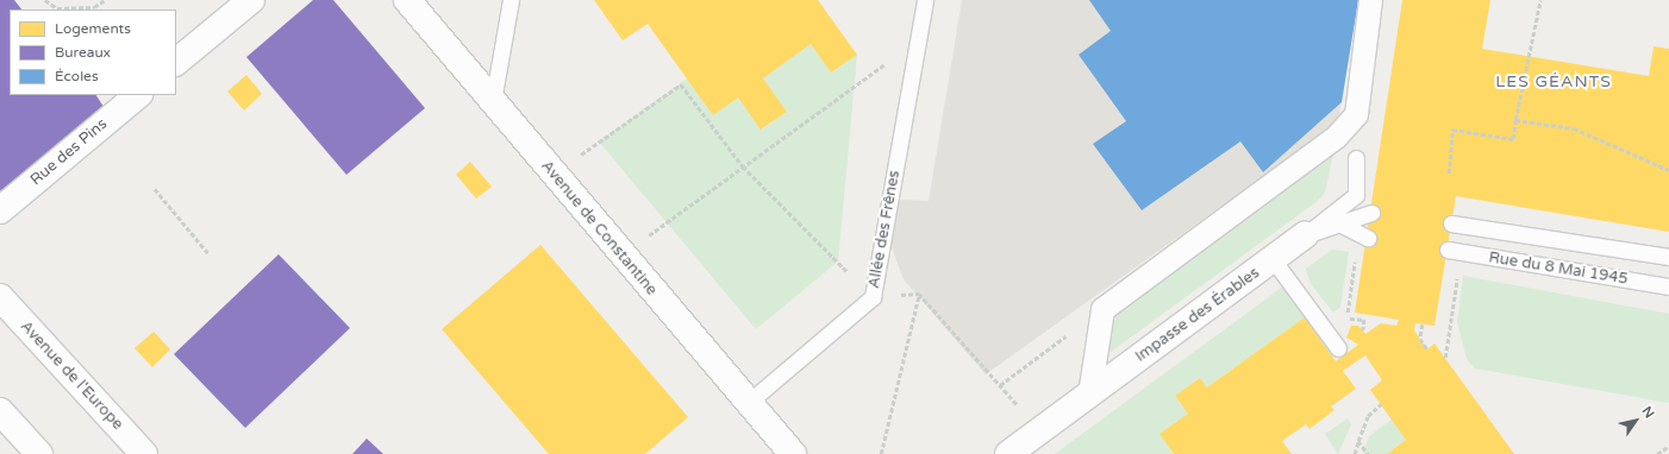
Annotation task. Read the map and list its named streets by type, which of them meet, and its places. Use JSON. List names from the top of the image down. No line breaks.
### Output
{"streets":{"street":["Rue des Pins","Avenue de Constantine","Impasse des Érables","Avenue de l'Europe"],"lane":["Allée des Frênes","Rue du 8 Mai 1945"]},"crossings":[["Avenue de Constantine","Allée des Frênes"]],"districts":["LES GÉANTS"],"legend":["Logements","Bureaux","Écoles"],"north":"top right"}
